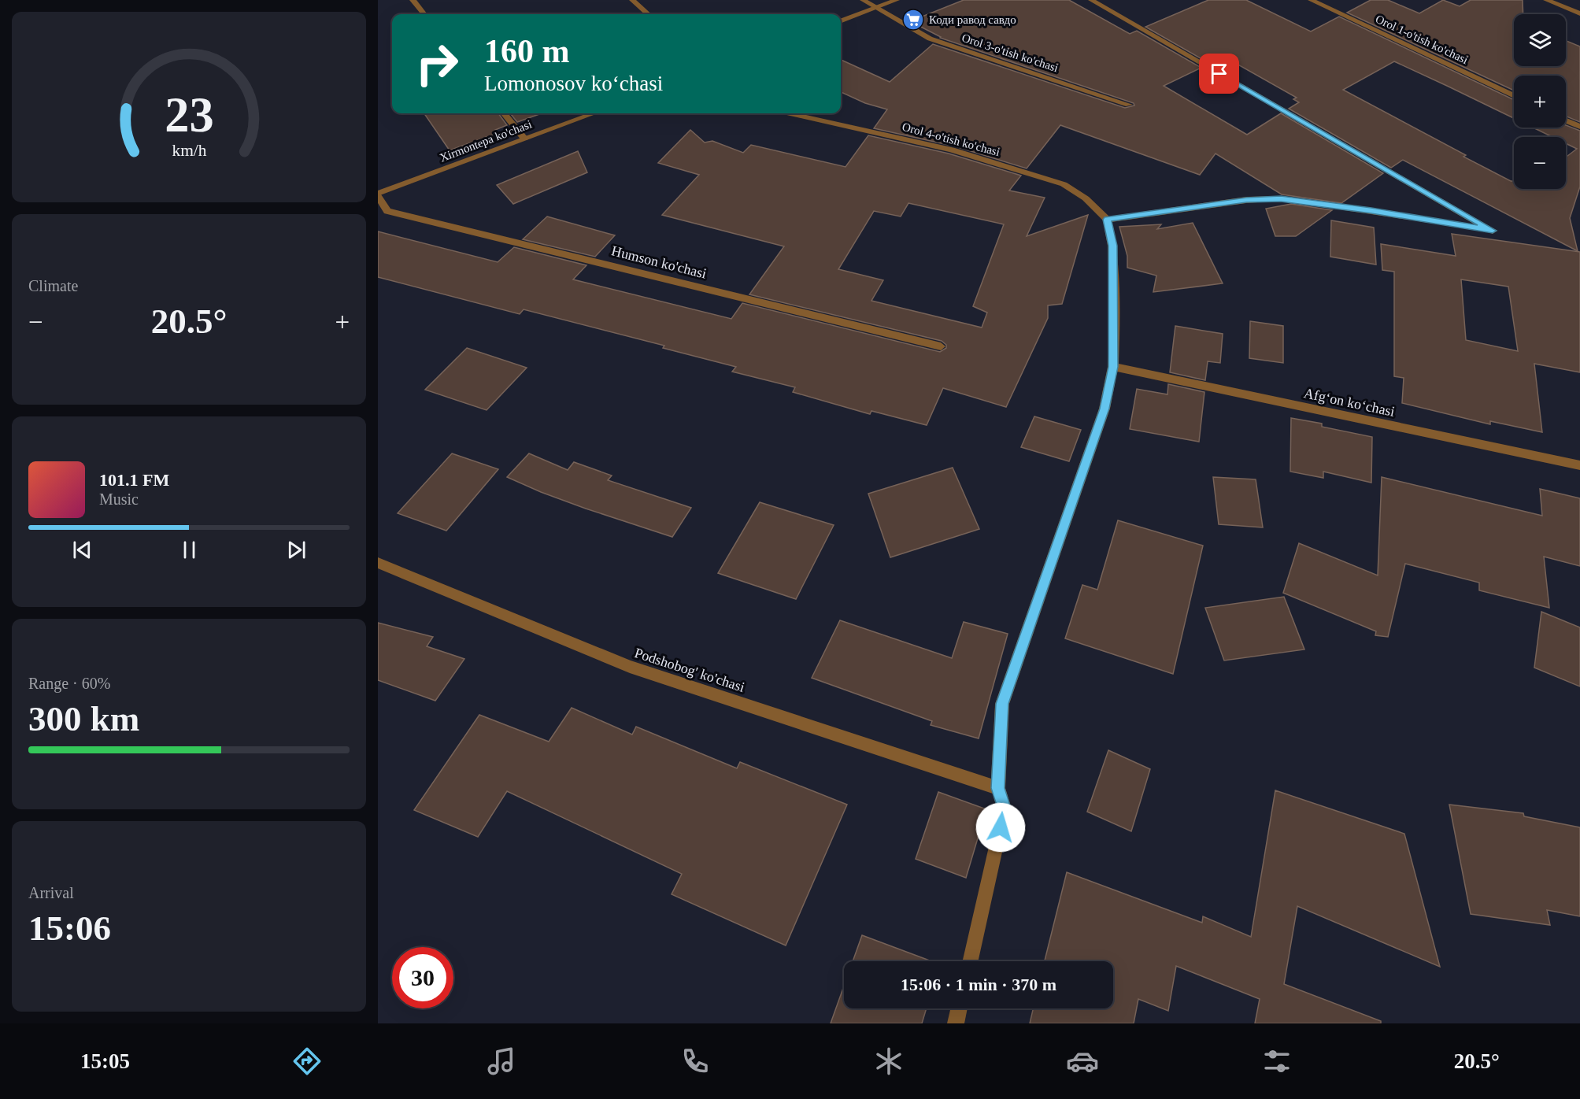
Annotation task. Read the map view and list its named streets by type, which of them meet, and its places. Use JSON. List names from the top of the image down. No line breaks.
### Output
{"streets":{"street":["Orol 1-o'tish ko'chasi","Orol 3-o'tish ko'chasi","Orol 4-o'tish ko'chasi","Xirmontepa ko'chasi","Humson ko'chasi","Afgʻon koʻchasi","Podshobog' ko'chasi"]},"crossings":[["Xirmontepa ko'chasi","Humson ko'chasi"]],"places":{"supermarket":["Коди равод савдо"]},"page":{"map_buttons":["+","−"],"turn":["160 m","Lomonosov koʻchasi"],"tile":["Climate",["Range · 60%","300 km"],["Arrival","15:06"]],"heat":["−","20.5°","+"],"song":["101.1 FM","Music"],"limit":"30","trip":"15:06 · 1 min · 370 m","tabs":["15:05","20.5°"],"gauge":["23","km/h"]}}
